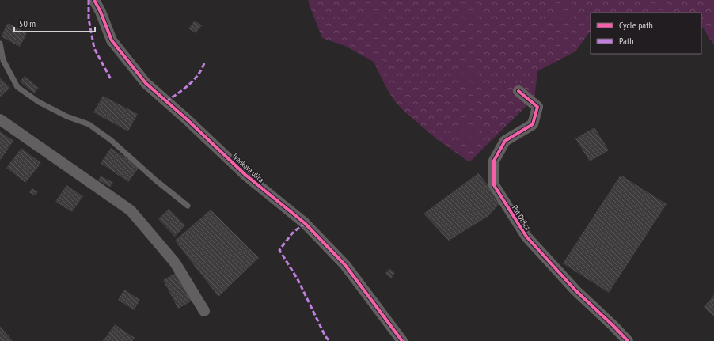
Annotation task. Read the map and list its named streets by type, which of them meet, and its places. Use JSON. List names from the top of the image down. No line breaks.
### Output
{"streets":{"street":["Ivankova ulica","Put Orišca"]},"legend":["Cycle path","Path"],"scale_bar":"50 m"}
